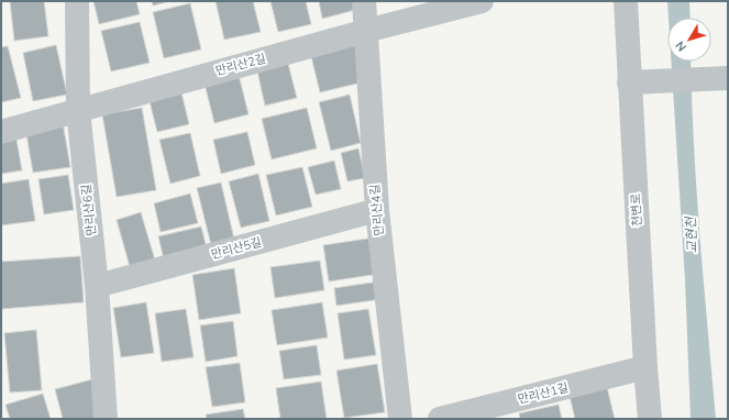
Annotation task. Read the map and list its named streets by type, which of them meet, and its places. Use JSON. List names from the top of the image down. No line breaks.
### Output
{"streets":{"street":["만리산2길","만리산6길","만리산4길","천변로","만리산5길","만리산1길"]},"crossings":[["만리산2길","만리산6길"],["만리산2길","만리산4길"],["만리산6길","만리산5길"],["만리산4길","만리산5길"],["천변로","만리산1길"]],"water":["교현천"],"north":"bottom left"}
